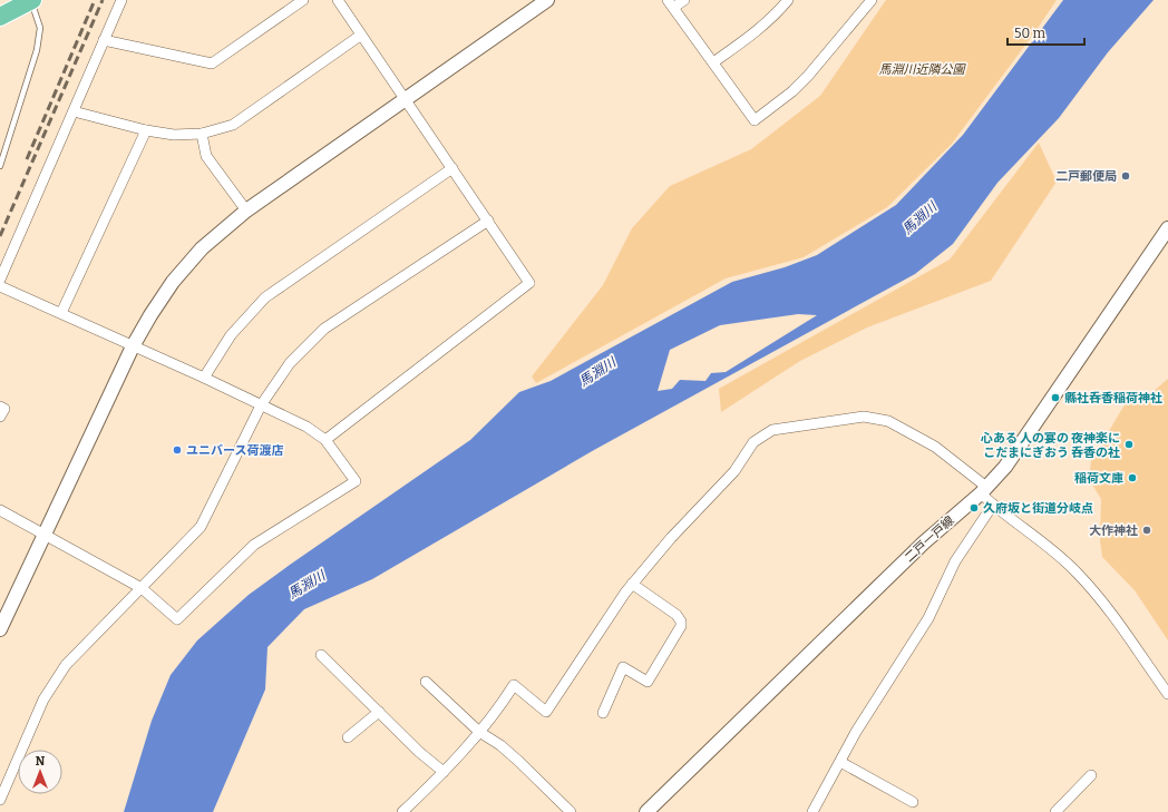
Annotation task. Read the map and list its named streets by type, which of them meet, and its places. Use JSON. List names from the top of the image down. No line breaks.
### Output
{"streets":{"street":["二戸一戸線"]},"water":["馬淵川"],"parks":["馬淵川近隣公園"],"places":["二戸郵便局","縣社呑香稲荷神社","心ある 人の宴の 夜神楽に こだまにぎおう 呑香の社","ユニバース荷渡店","稲荷文庫","久府坂と街道分岐点","大作神社"],"scale_bar":"50 m","north":"top"}
